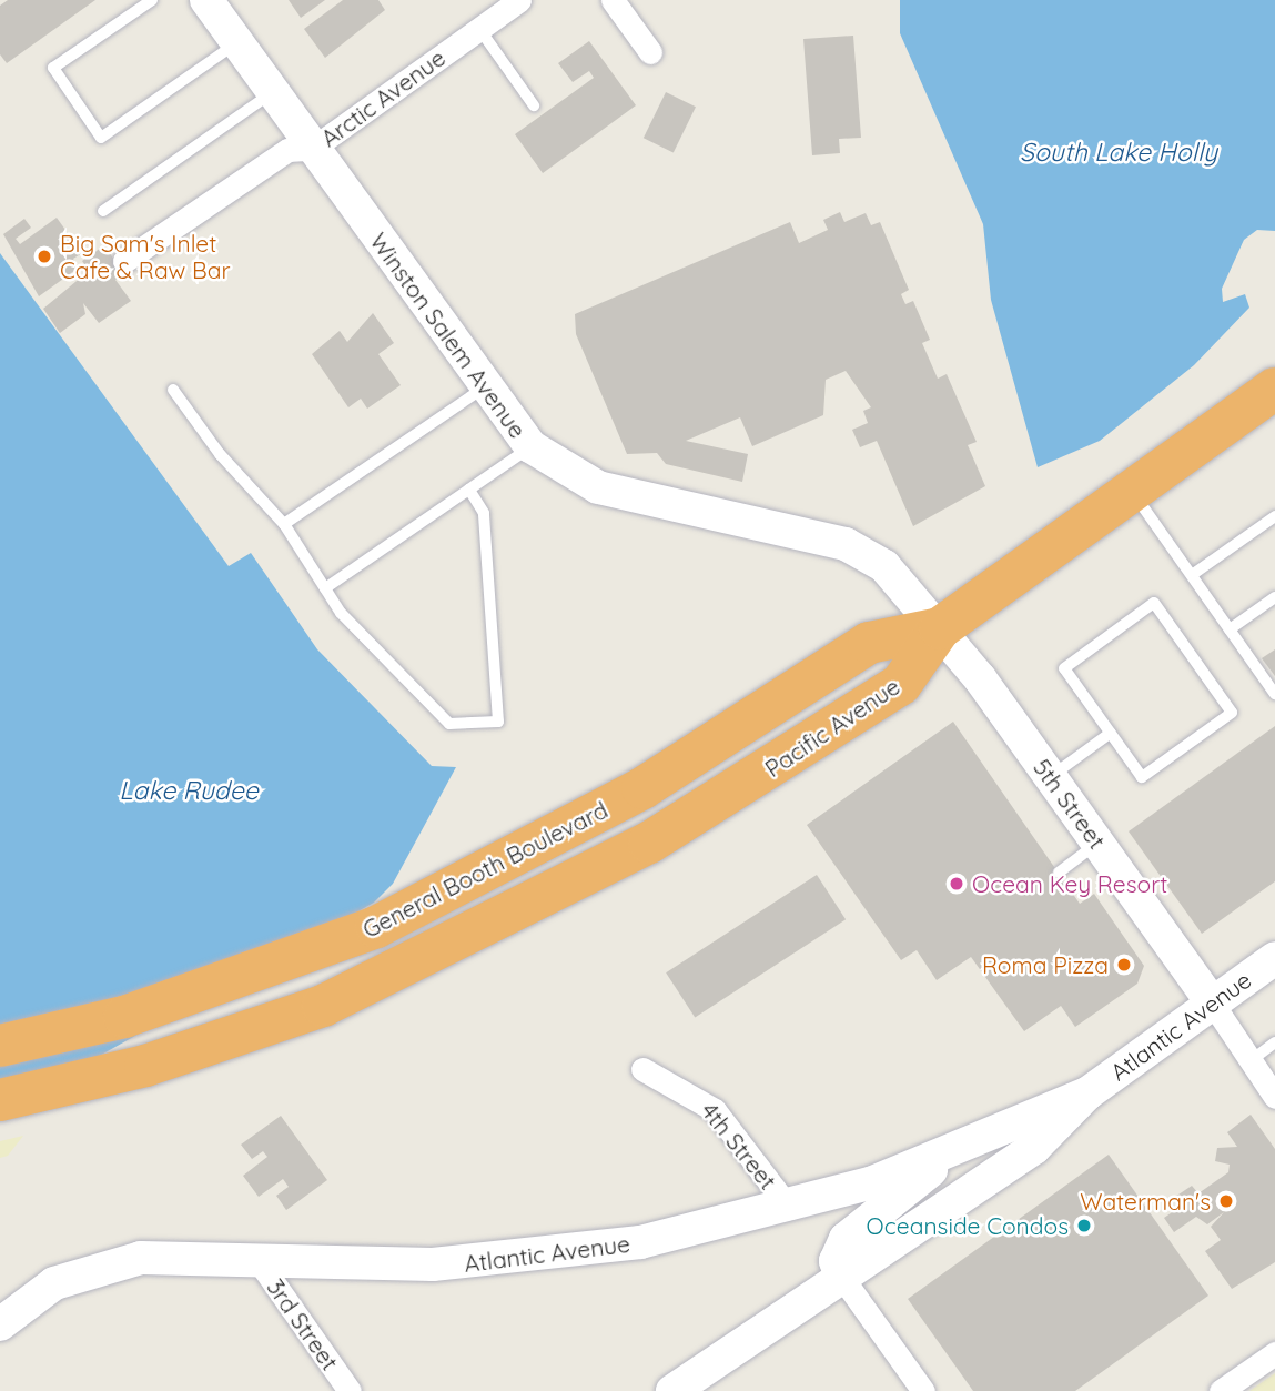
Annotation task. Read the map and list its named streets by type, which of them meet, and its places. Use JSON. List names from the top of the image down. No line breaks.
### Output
{"streets":{"highway":["Pacific Avenue","General Booth Boulevard"],"street":["Arctic Avenue","Winston Salem Avenue","5th Street","Atlantic Avenue","4th Street","3rd Street"]},"crossings":[["Arctic Avenue","Winston Salem Avenue"],["Winston Salem Avenue","Pacific Avenue"],["Winston Salem Avenue","5th Street"],["Winston Salem Avenue","General Booth Boulevard"],["Pacific Avenue","5th Street"],["Pacific Avenue","General Booth Boulevard"],["5th Street","General Booth Boulevard"],["5th Street","Atlantic Avenue"],["Atlantic Avenue","4th Street"],["Atlantic Avenue","3rd Street"]],"water":["South Lake Holly","Lake Rudee"],"places":["Big Sam's Inlet Cafe & Raw Bar","Ocean Key Resort","Roma Pizza","Waterman's","Oceanside Condos"]}
